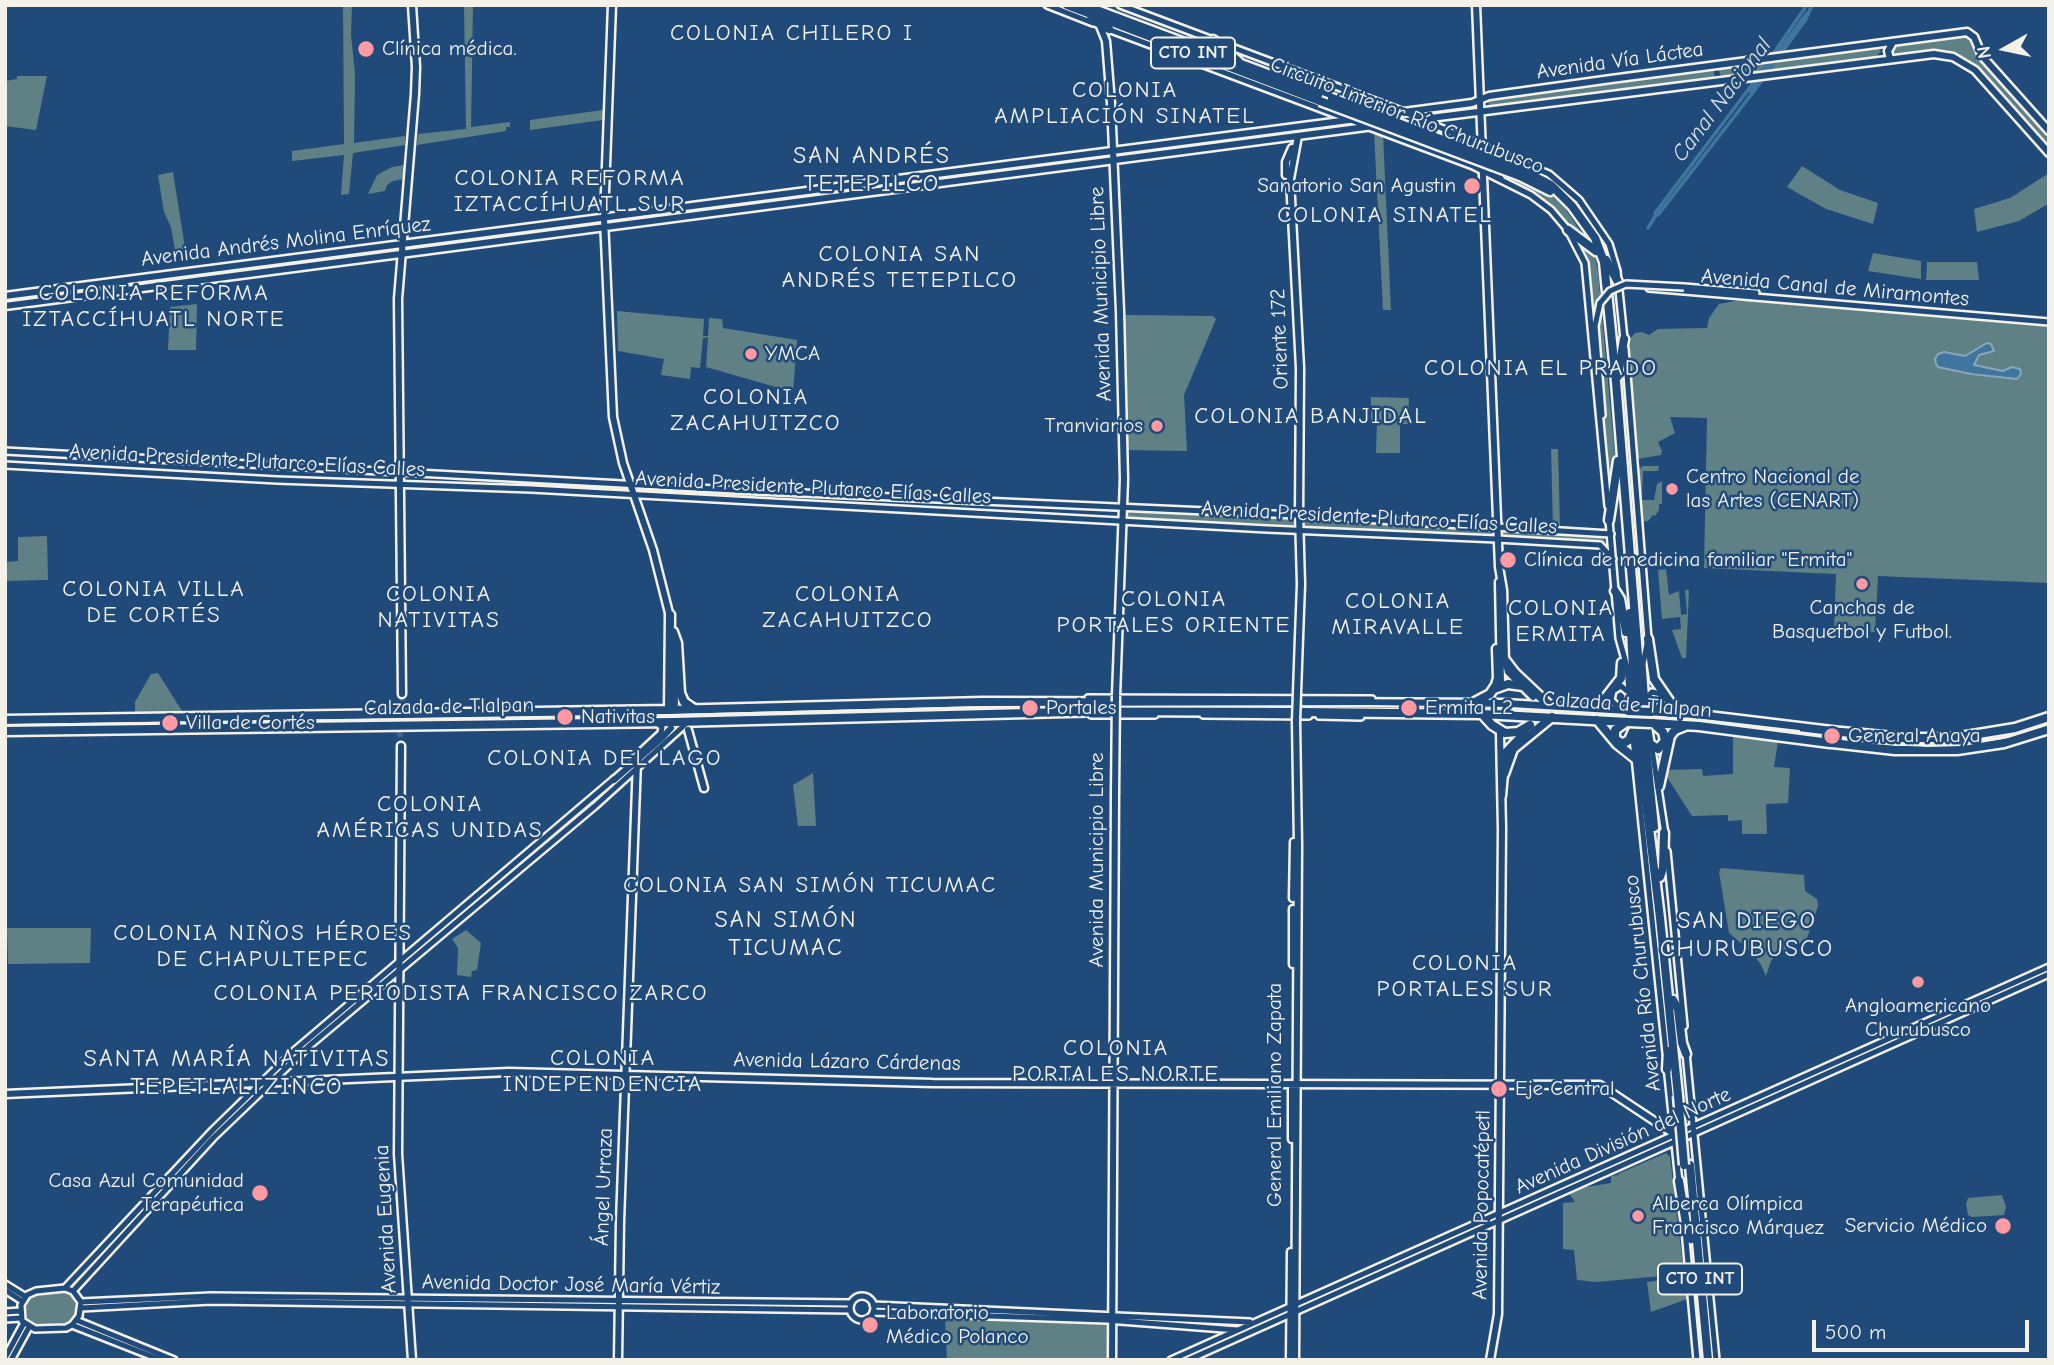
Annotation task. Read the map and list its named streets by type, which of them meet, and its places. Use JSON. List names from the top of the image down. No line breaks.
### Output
{"streets":{"highway":["CTO INT","Circuito Interior Río Churubusco","Calzada de Tlalpan"],"main road":["Avenida Vía Láctea","Avenida Andrés Molina Enríquez","Avenida Canal de Miramontes","Avenida Municipio Libre","Oriente 172","Avenida Presidente Plutarco Elías Calles","Avenida Río Churubusco","Avenida Lázaro Cárdenas","General Emiliano Zapata","Avenida División del Norte","Ángel Urraza","Avenida Popocatépetl","Avenida Eugenia","Avenida Doctor José María Vértiz"]},"crossings":[["CTO INT","Avenida Vía Láctea"],["CTO INT","Circuito Interior Río Churubusco"],["CTO INT","Avenida Andrés Molina Enríquez"],["CTO INT","Avenida Canal de Miramontes"],["CTO INT","Avenida Municipio Libre"],["CTO INT","Avenida Presidente Plutarco Elías Calles"],["CTO INT","Calzada de Tlalpan"],["CTO INT","Avenida Río Churubusco"],["Avenida Vía Láctea","Avenida Andrés Molina Enríquez"],["Circuito Interior Río Churubusco","Calzada de Tlalpan"],["Avenida Andrés Molina Enríquez","Avenida Municipio Libre"],["Avenida Andrés Molina Enríquez","Oriente 172"],["Avenida Municipio Libre","Avenida Presidente Plutarco Elías Calles"],["Avenida Municipio Libre","Avenida Lázaro Cárdenas"],["Oriente 172","Avenida Presidente Plutarco Elías Calles"],["Oriente 172","General Emiliano Zapata"],["Avenida Presidente Plutarco Elías Calles","General Emiliano Zapata"],["Calzada de Tlalpan","Avenida Río Churubusco"],["Avenida Río Churubusco","Avenida División del Norte"],["Avenida Lázaro Cárdenas","General Emiliano Zapata"],["Avenida Lázaro Cárdenas","Ángel Urraza"],["Avenida Lázaro Cárdenas","Avenida Popocatépetl"],["Avenida Lázaro Cárdenas","Avenida Eugenia"],["General Emiliano Zapata","Avenida División del Norte"],["Avenida División del Norte","Avenida Popocatépetl"],["Ángel Urraza","Avenida Doctor José María Vértiz"],["Avenida Eugenia","Avenida Doctor José María Vértiz"]],"districts":["COLONIA CHILERO I","COLONIA AMPLIACIÓN SINATEL","SAN ANDRÉS TETEPILCO","COLONIA REFORMA IZTACCÍHUATL SUR","COLONIA SINATEL","COLONIA SAN ANDRÉS TETEPILCO","COLONIA REFORMA IZTACCÍHUATL NORTE","COLONIA EL PRADO","COLONIA ZACAHUITZCO","COLONIA BANJIDAL","COLONIA VILLA DE CORTÉS","COLONIA NATIVITAS","COLONIA ZACAHUITZCO","COLONIA PORTALES ORIENTE","COLONIA MIRAVALLE","COLONIA ERMITA","COLONIA DEL LAGO","COLONIA AMÉRICAS UNIDAS","COLONIA SAN SIMÓN TICUMAC","SAN SIMÓN TICUMAC","SAN DIEGO CHURUBUSCO","COLONIA NIÑOS HÉROES DE CHAPULTEPEC","COLONIA PORTALES SUR","COLONIA PERIODISTA FRANCISCO ZARCO","COLONIA PORTALES NORTE","COLONIA INDEPENDENCIA","SANTA MARÍA NATIVITAS TEPETLALTZINCO"],"water":["Canal Nacional"],"places":["Clínica médica.","Sanatorio San Agustin","YMCA","Tranviarios","Centro Nacional de las Artes (CENART)","Clínica de medicina familiar \"Ermita\"","Canchas de Basquetbol y Futbol.","Portales","Ermita L2","Nativitas","Villa de Cortés","General Anaya","Angloamericano Churubusco","Eje Central","Casa Azul Comunidad Terapéutica","Alberca Olímpica Francisco Márquez","Servicio Médico","Laboratorio Médico Polanco"],"scale_bar":"500 m","north":"left"}
